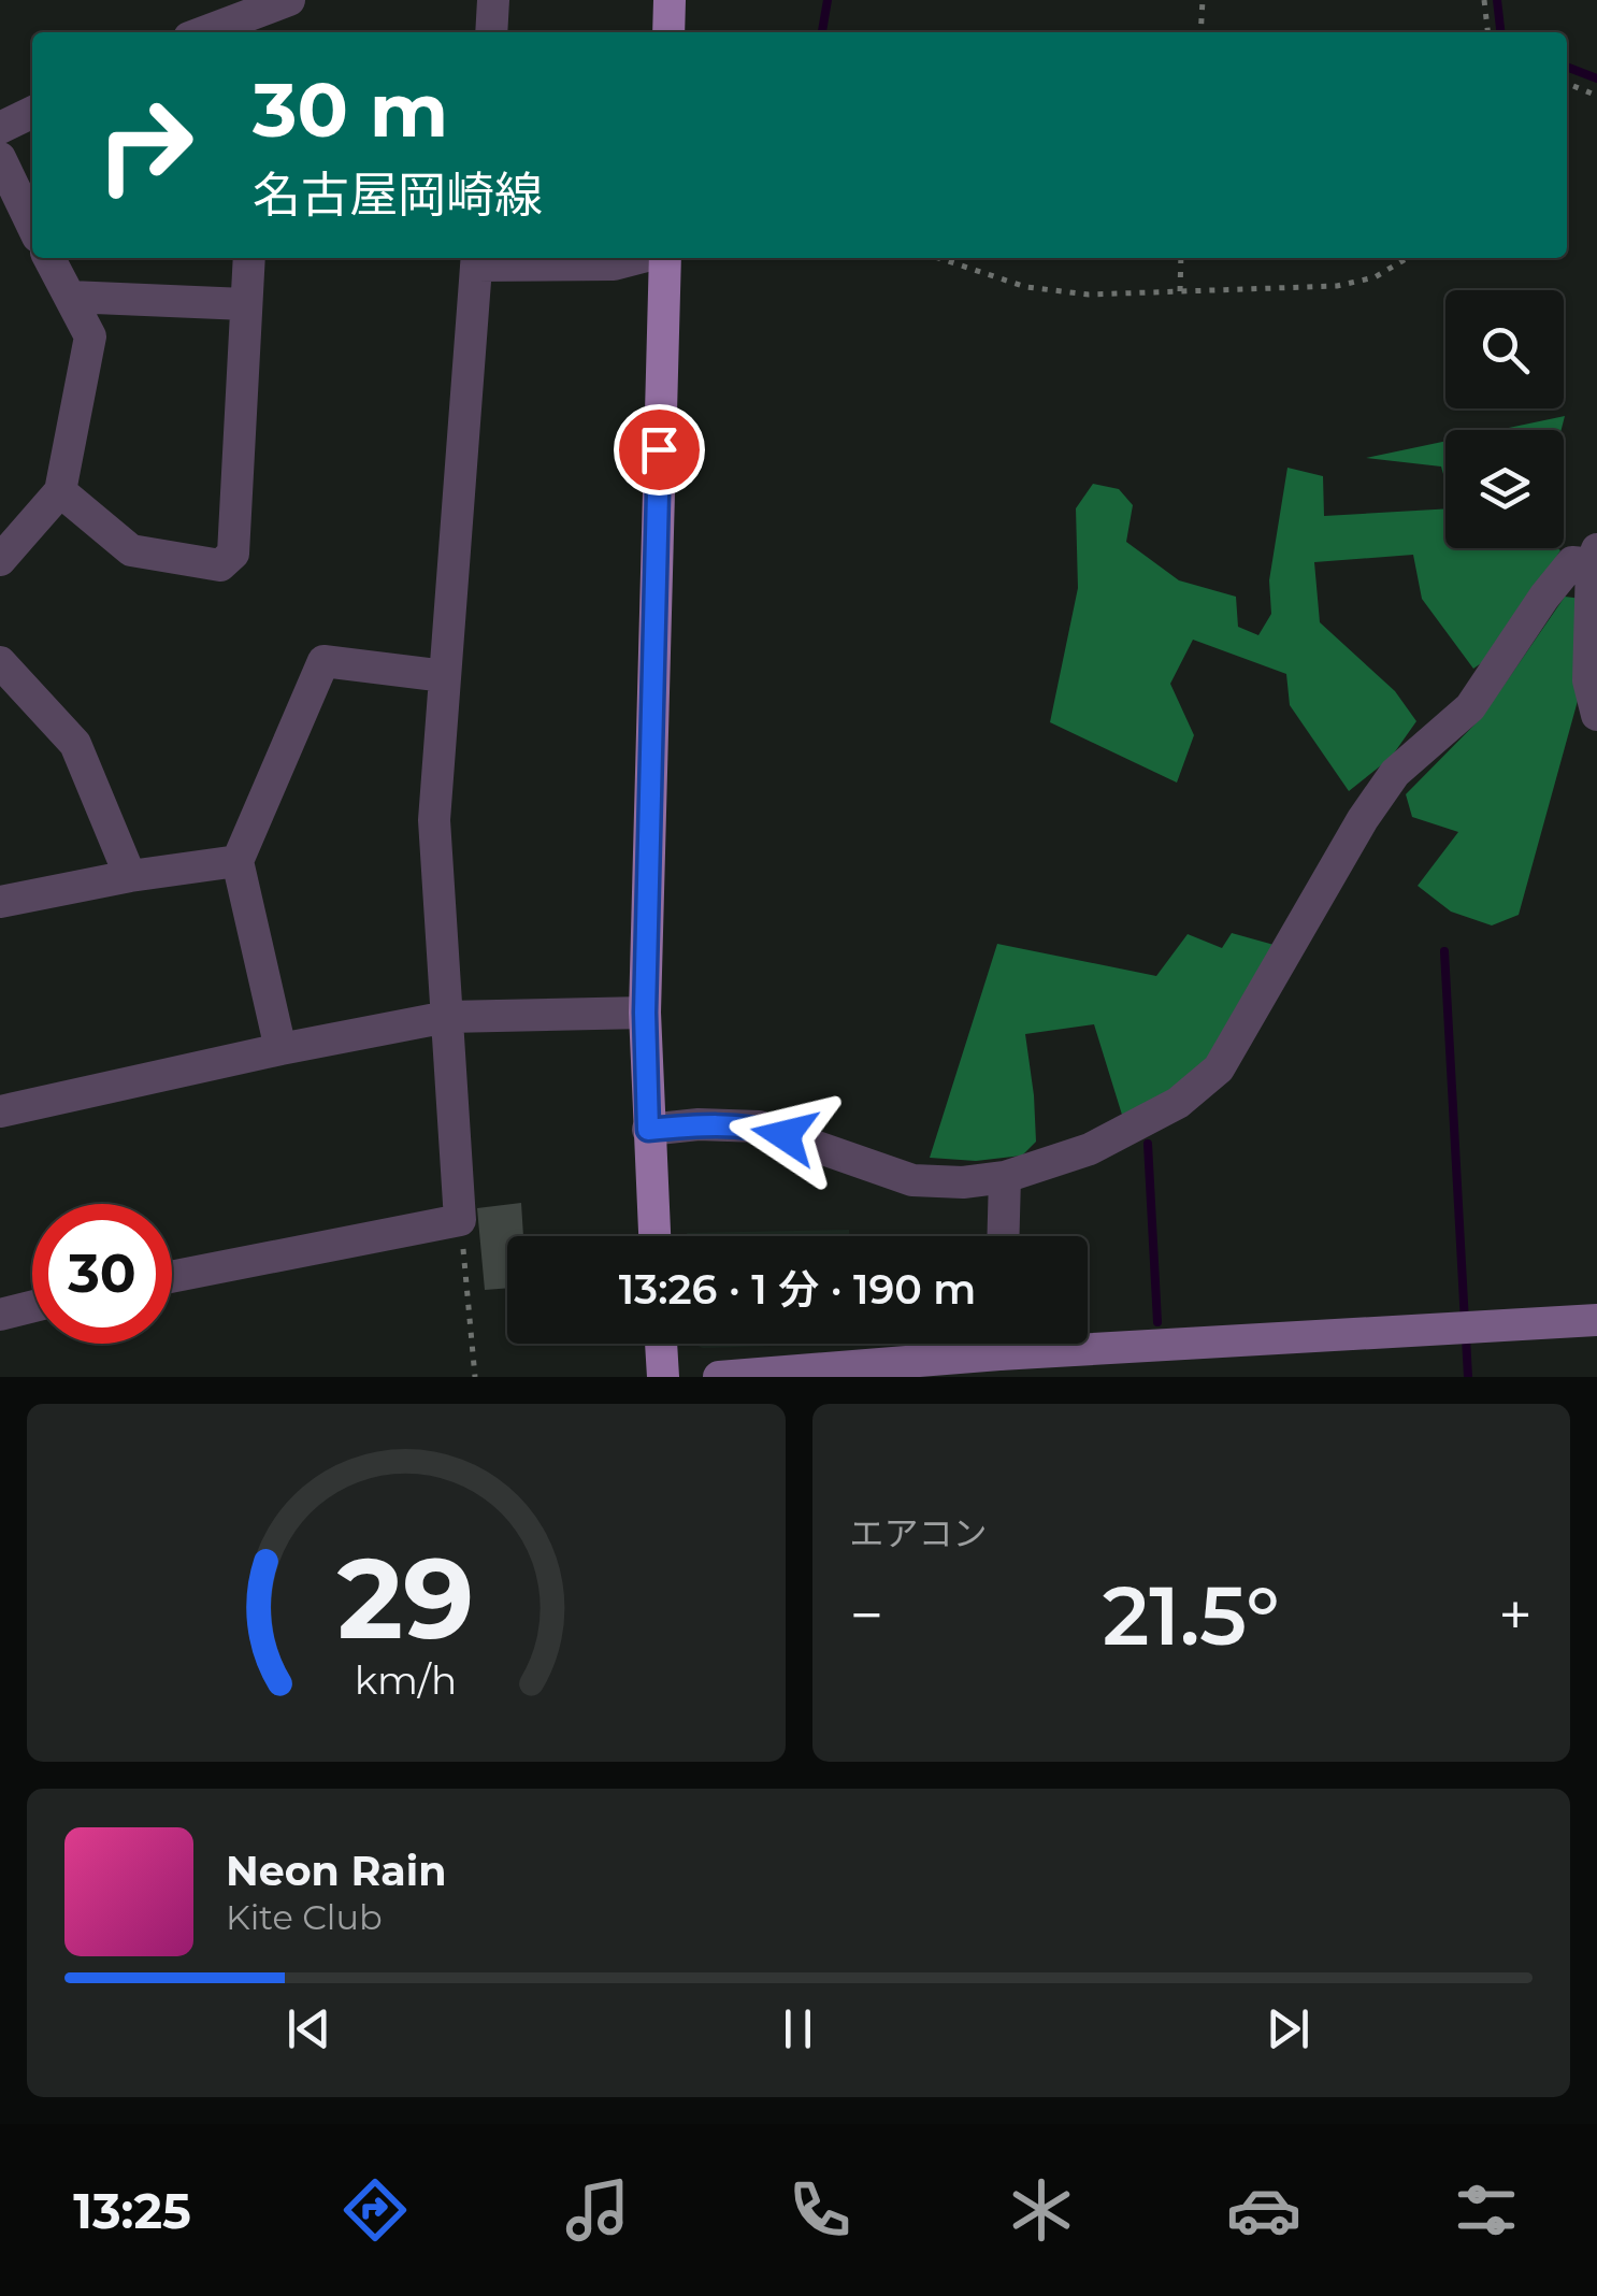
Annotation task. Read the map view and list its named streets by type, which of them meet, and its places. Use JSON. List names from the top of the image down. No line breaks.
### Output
{"page":{"turn":["30 m","名古屋岡崎線"],"limit":"30","trip":"13:26 · 1 分 · 190 m","tile":"エアコン","heat":["−","21.5°","+"],"song":["Neon Rain","Kite Club"],"tabs":"13:25","gauge":["29","km/h"]}}
